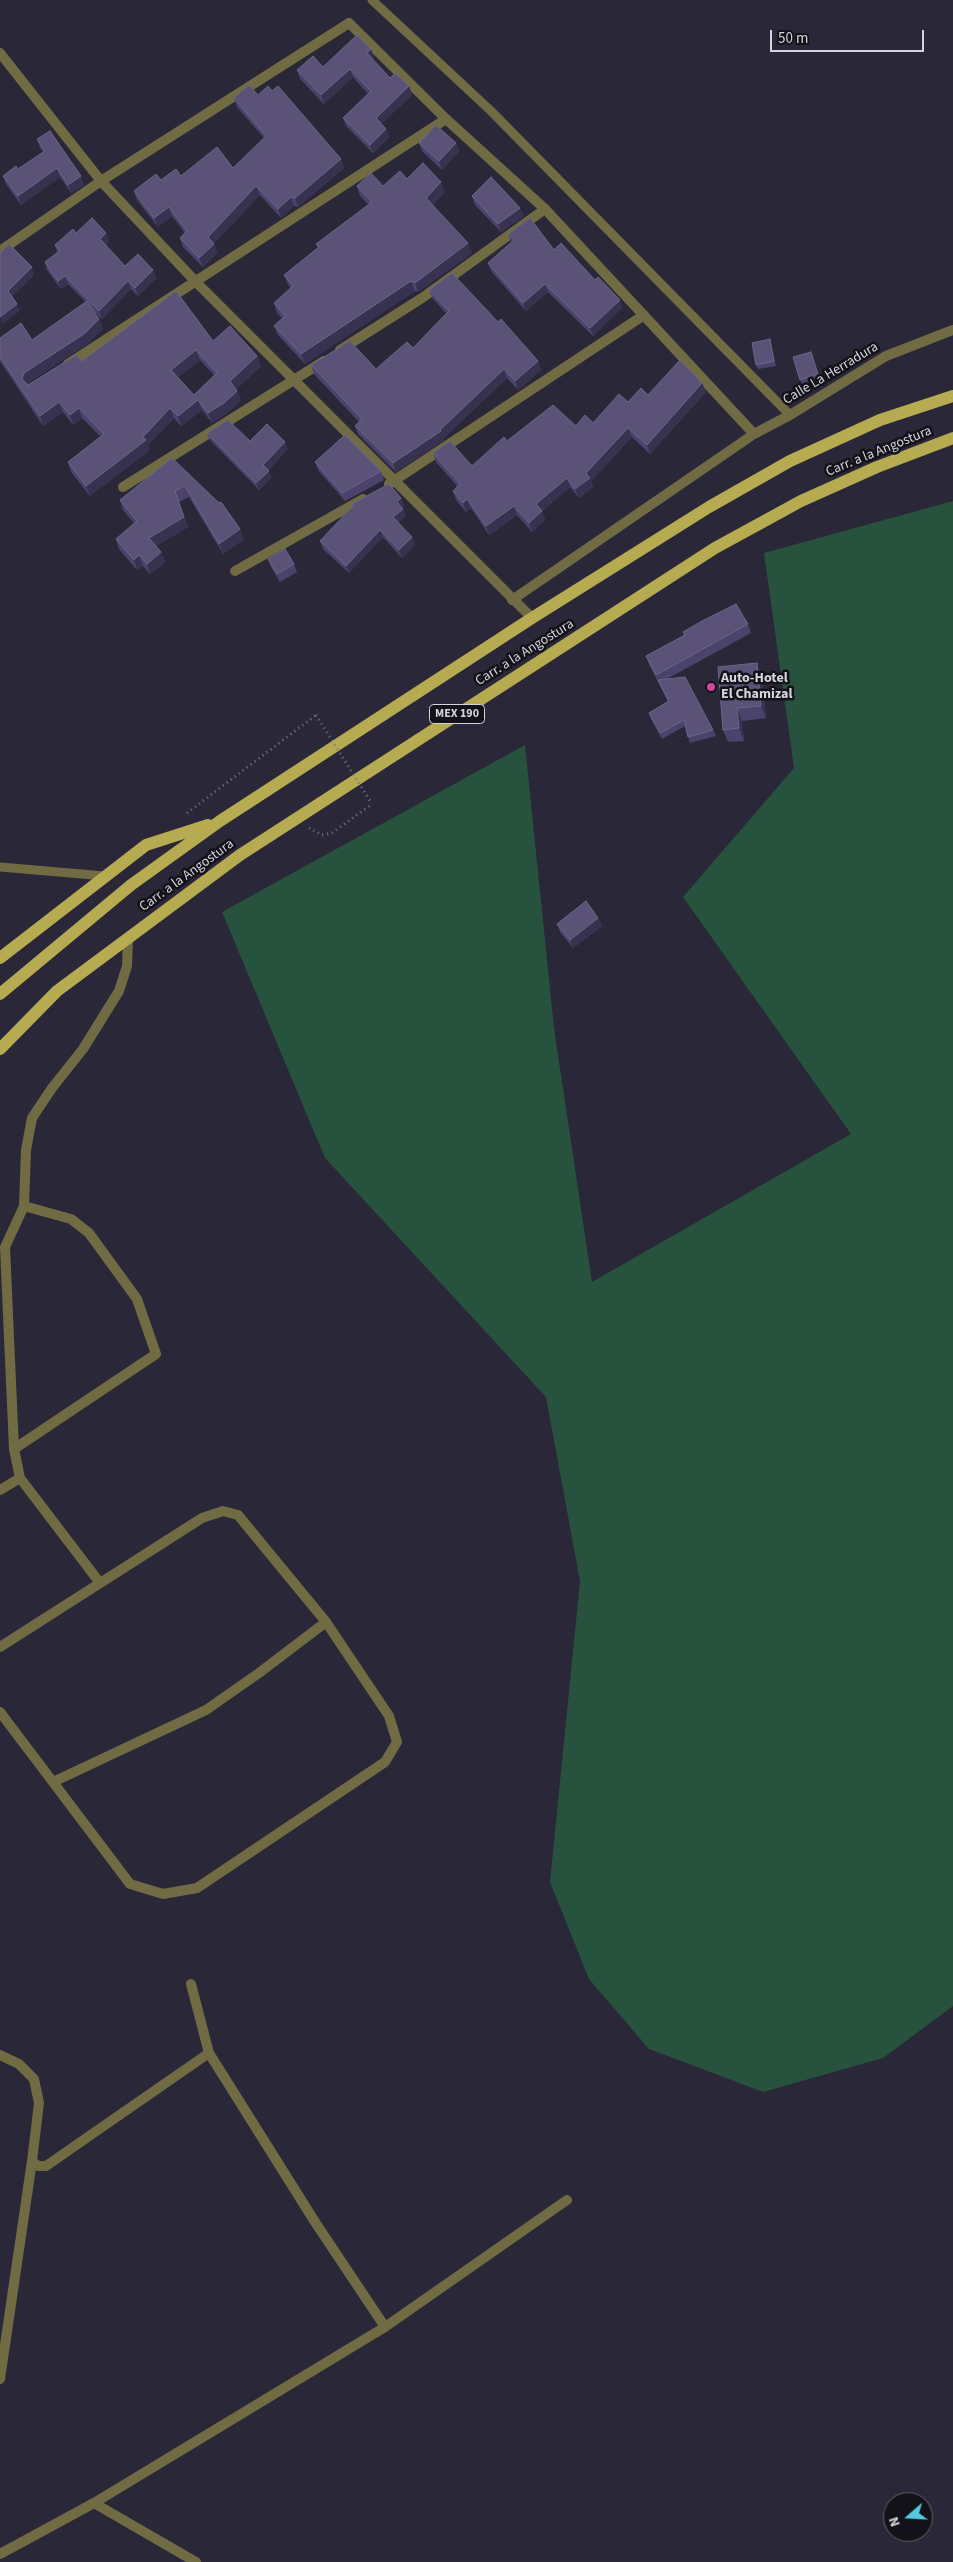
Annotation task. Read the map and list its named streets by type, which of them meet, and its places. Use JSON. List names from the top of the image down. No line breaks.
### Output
{"streets":{"main road":["Carr. a la Angostura","MEX 190"],"street":["Calle La Herradura"]},"places":["Auto-Hotel El Chamizal"],"scale_bar":"50 m","north":"left"}
